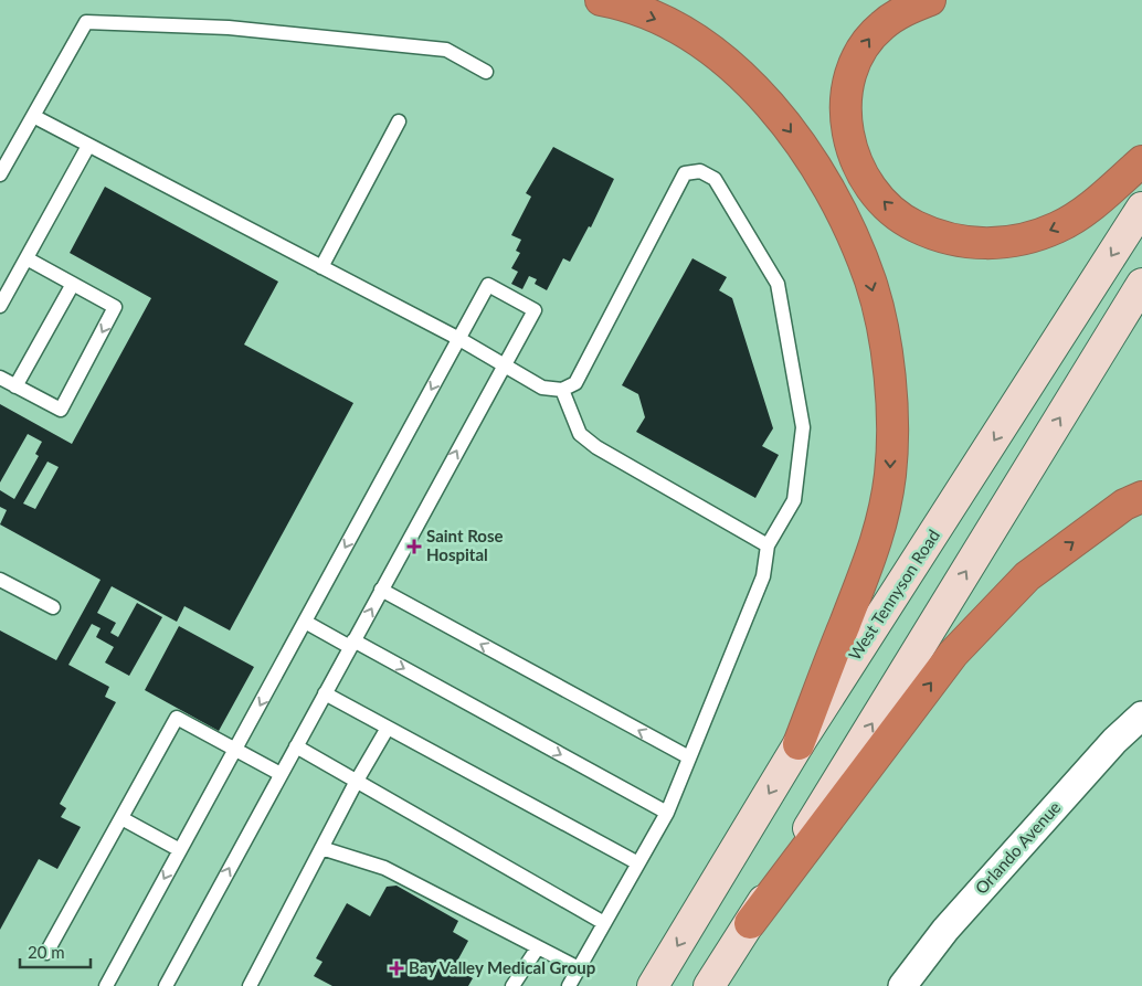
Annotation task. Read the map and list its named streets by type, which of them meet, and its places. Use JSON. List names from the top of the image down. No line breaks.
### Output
{"streets":{"main road":["West Tennyson Road"],"street":["Orlando Avenue"]},"places":{"health":["Saint Rose Hospital","Bay Valley Medical Group"]},"scale_bar":"20 m"}
